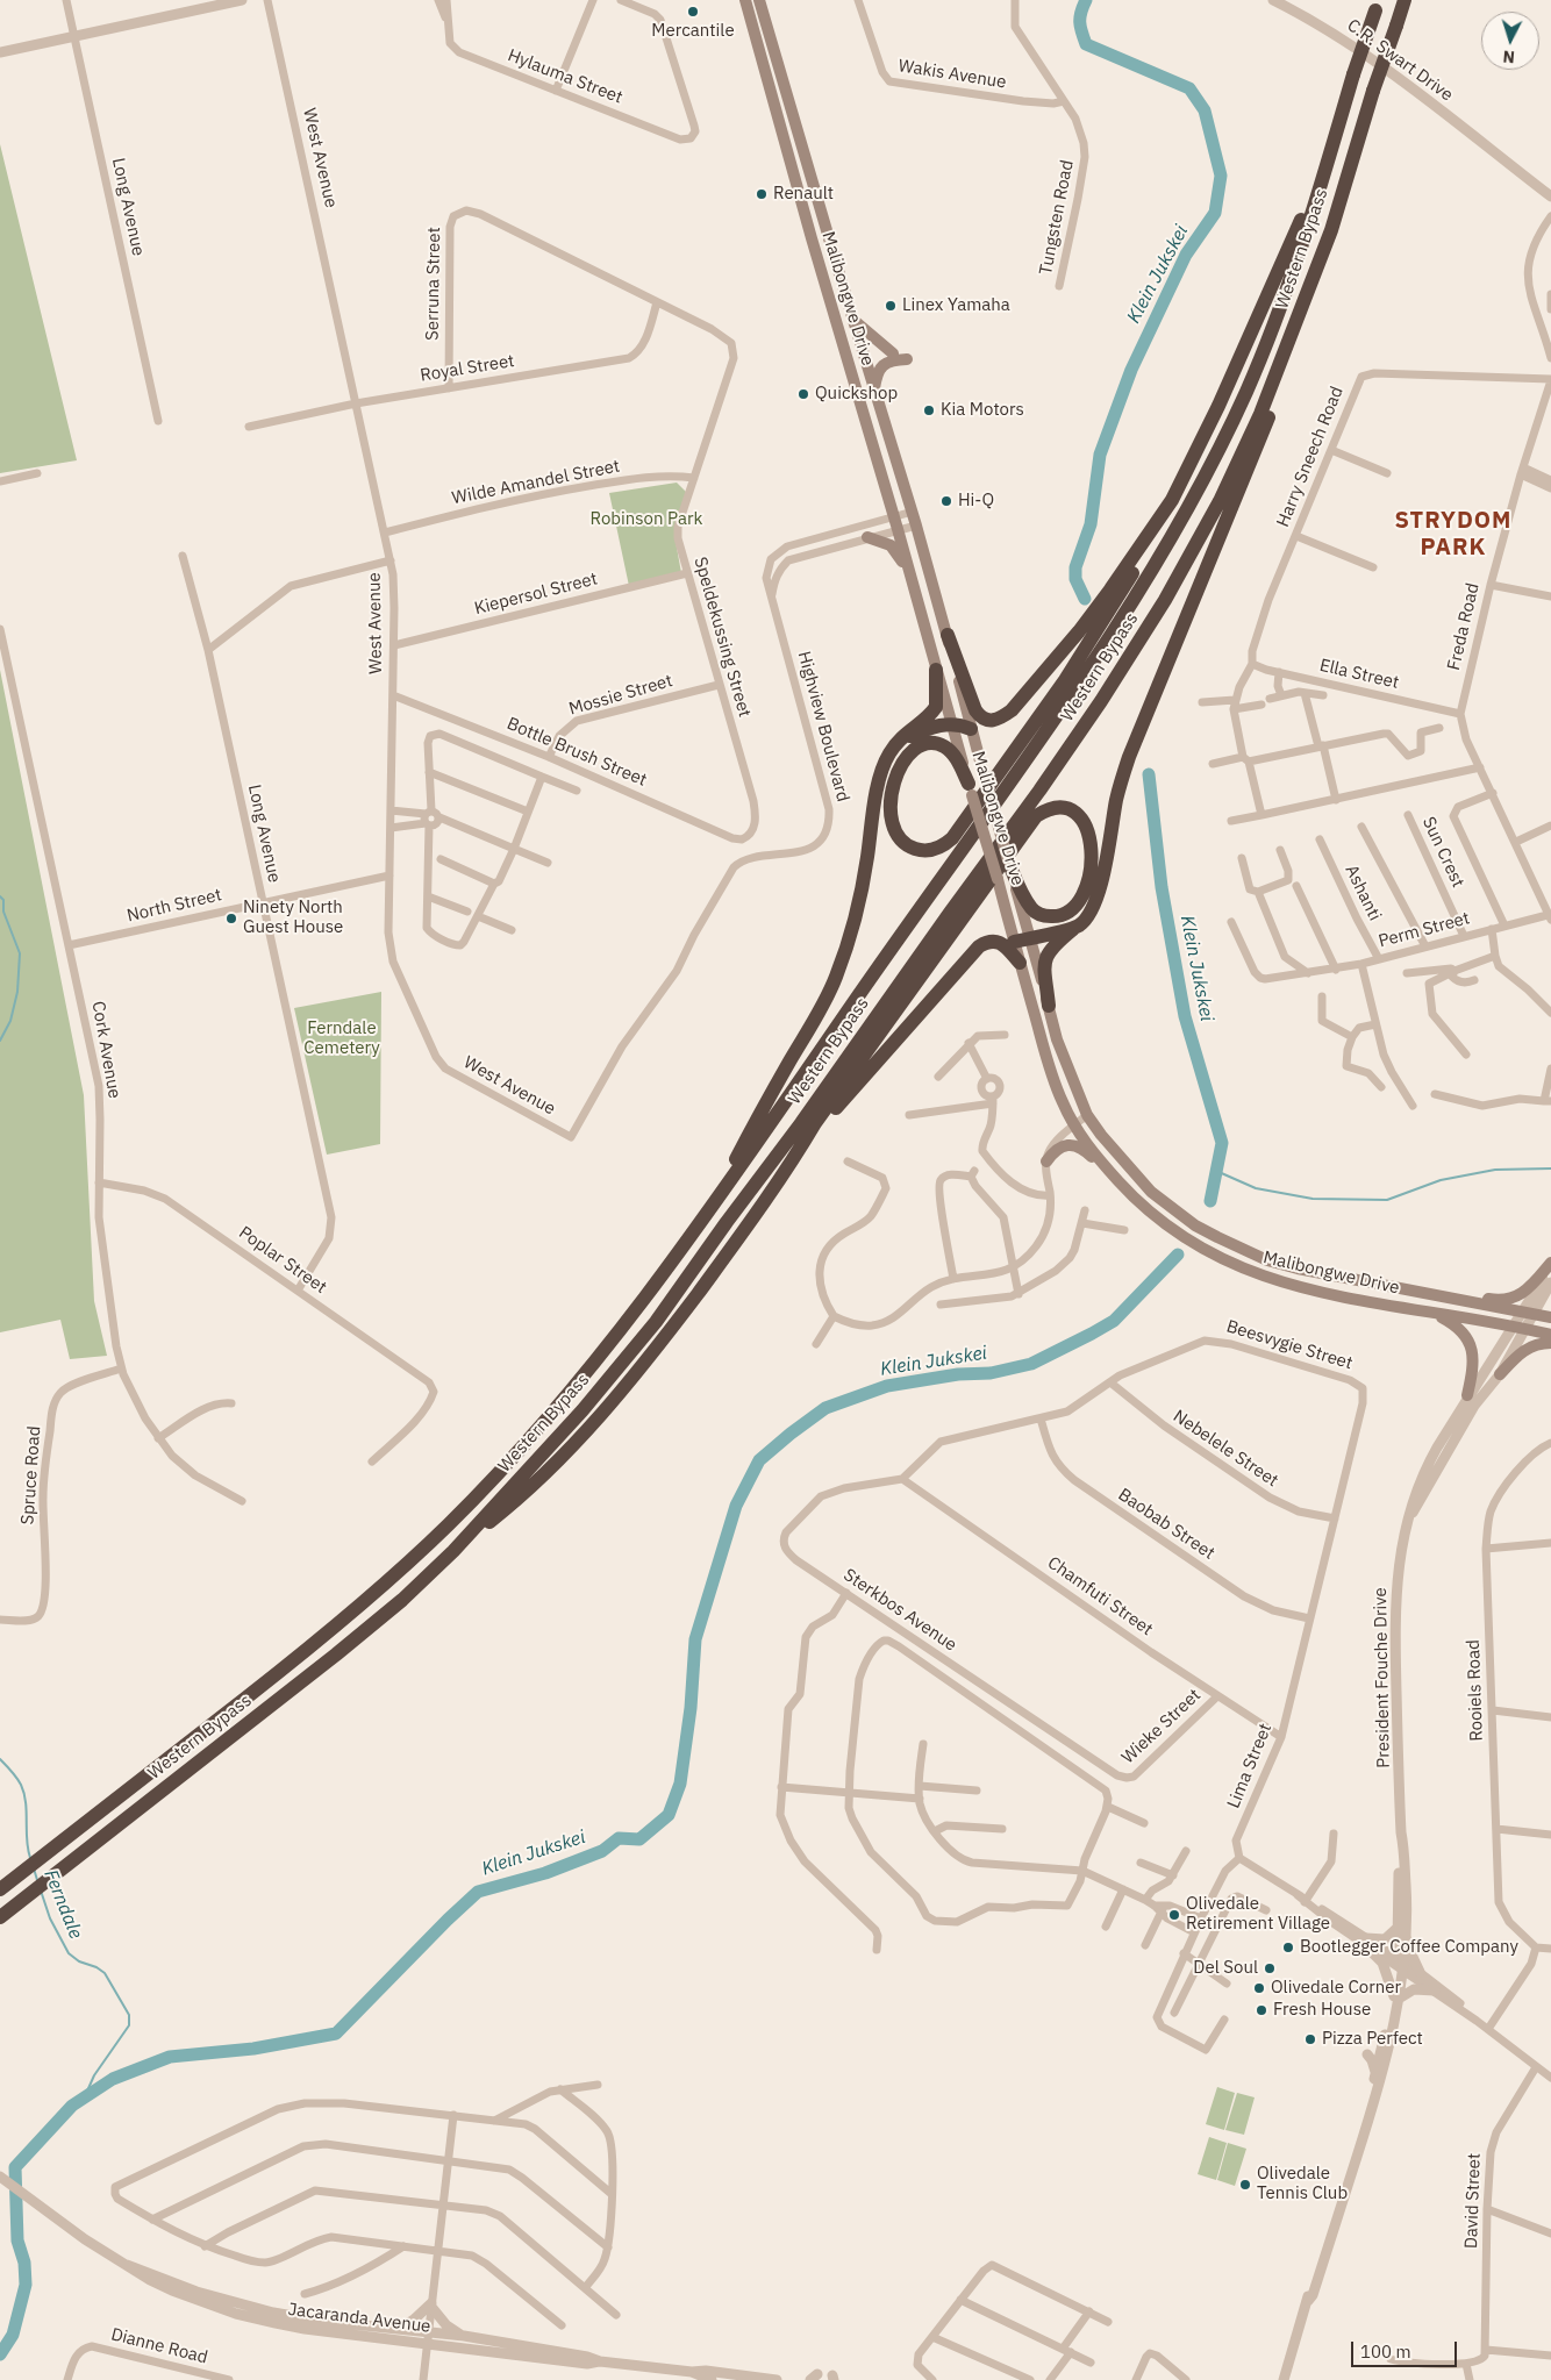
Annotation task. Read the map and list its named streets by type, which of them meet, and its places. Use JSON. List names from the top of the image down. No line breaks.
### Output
{"streets":{"highway":["Western Bypass"],"main road":["Malibongwe Drive"],"street":["C.R. Swart Drive","Wakis Avenue","Hylauma Street","West Avenue","Long Avenue","Tungsten Road","Serruna Street","Royal Street","Harry Sneech Road","Wilde Amandel Street","Kiepersol Street","Freda Road","Speldekussing Street","Ella Street","Mossie Street","Highview Boulevard","Bottle Brush Street","Sun Crest","Ashanti","North Street","Perm Street","Cork Avenue","Poplar Street","Beesvygie Street","Nebelele Street","Spruce Road","Baobab Street","Chamfuti Street","Sterkbos Avenue","President Fouche Drive","Rooiels Road","Wieke Street","Lima Street","David Street","Jacaranda Avenue","Dianne Road"]},"crossings":[["Wakis Avenue","Tungsten Road"],["West Avenue","Royal Street"],["West Avenue","Wilde Amandel Street"],["West Avenue","Kiepersol Street"],["West Avenue","Highview Boulevard"],["West Avenue","Bottle Brush Street"],["West Avenue","North Street"],["Long Avenue","North Street"],["Long Avenue","Poplar Street"],["Serruna Street","Royal Street"],["Serruna Street","Speldekussing Street"],["Malibongwe Drive","Highview Boulevard"],["Malibongwe Drive","President Fouche Drive"],["Royal Street","Speldekussing Street"],["Harry Sneech Road","Freda Road"],["Harry Sneech Road","Ella Street"],["Wilde Amandel Street","Speldekussing Street"],["Kiepersol Street","Speldekussing Street"],["Freda Road","Ella Street"],["Speldekussing Street","Mossie Street"],["Speldekussing Street","Bottle Brush Street"],["Mossie Street","Bottle Brush Street"],["Sun Crest","Perm Street"],["Ashanti","Perm Street"],["North Street","Cork Avenue"],["Cork Avenue","Poplar Street"],["Cork Avenue","Spruce Road"],["Beesvygie Street","Nebelele Street"],["Beesvygie Street","Baobab Street"],["Beesvygie Street","Chamfuti Street"],["Beesvygie Street","Sterkbos Avenue"],["Beesvygie Street","Lima Street"],["Nebelele Street","Lima Street"],["Baobab Street","Lima Street"],["Chamfuti Street","Sterkbos Avenue"],["Chamfuti Street","Wieke Street"],["Chamfuti Street","Lima Street"],["Sterkbos Avenue","Wieke Street"]],"districts":["STRYDOM PARK"],"water":["Klein Jukskei","Ferndale"],"parks":["Robinson Park","Ferndale Cemetery"],"places":["Mercantile","Renault","Linex Yamaha","Quickshop","Kia Motors","Hi-Q","Ninety North Guest House","Olivedale Retirement Village","Bootlegger Coffee Company","Del Soul","Olivedale Corner","Fresh House","Pizza Perfect","Olivedale Tennis Club"],"scale_bar":"100 m","north":"bottom"}
